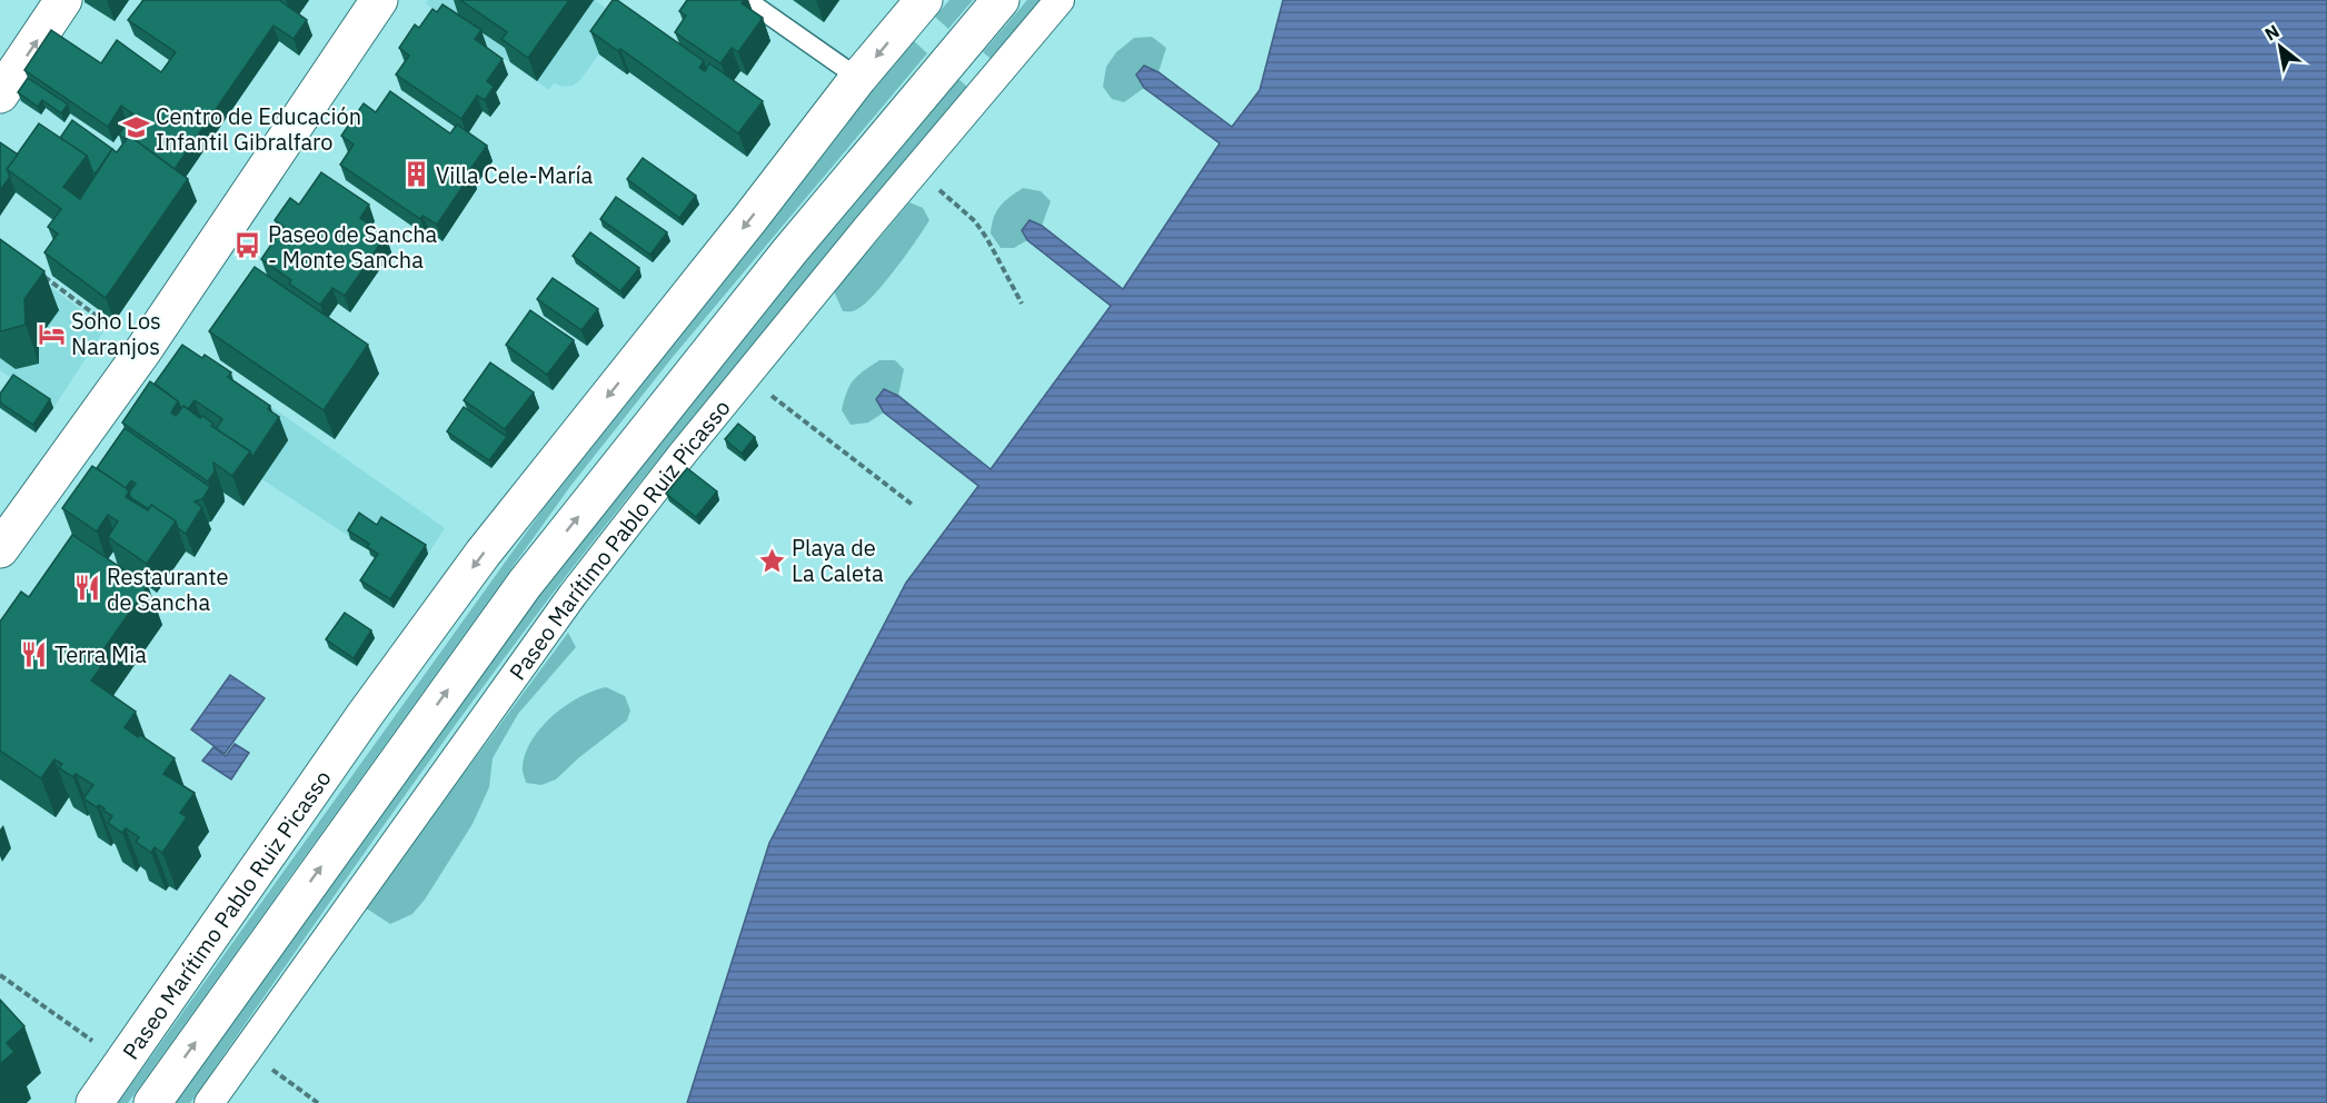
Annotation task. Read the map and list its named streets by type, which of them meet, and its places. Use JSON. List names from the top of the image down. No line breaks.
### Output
{"streets":{"main road":["Paseo Marítimo Pablo Ruiz Picasso"]},"places":{"school or university":["Centro de Educación Infantil Gibralfaro"],"building":["Villa Cele-María"],"bus stop":["Paseo de Sancha - Monte Sancha"],"hotel":["Soho Los Naranjos"],"place":["Playa de La Caleta"],"restaurant":["Restaurante de Sancha","Terra Mia"]},"north":"top left"}
